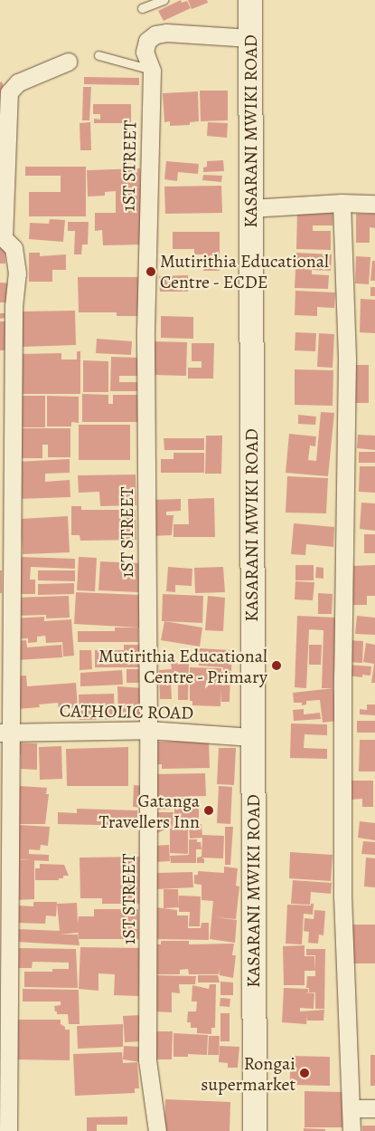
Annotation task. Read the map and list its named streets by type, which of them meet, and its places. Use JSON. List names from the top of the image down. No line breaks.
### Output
{"streets":{"main road":["KASARANI MWIKI ROAD"],"street":["1ST STREET","CATHOLIC ROAD"]},"crossings":[["KASARANI MWIKI ROAD","1ST STREET"],["KASARANI MWIKI ROAD","CATHOLIC ROAD"],["1ST STREET","CATHOLIC ROAD"]],"places":["Mutirithia Educational Centre - ECDE","Mutirithia Educational Centre - Primary","Gatanga Travellers Inn","Rongai supermarket"]}
